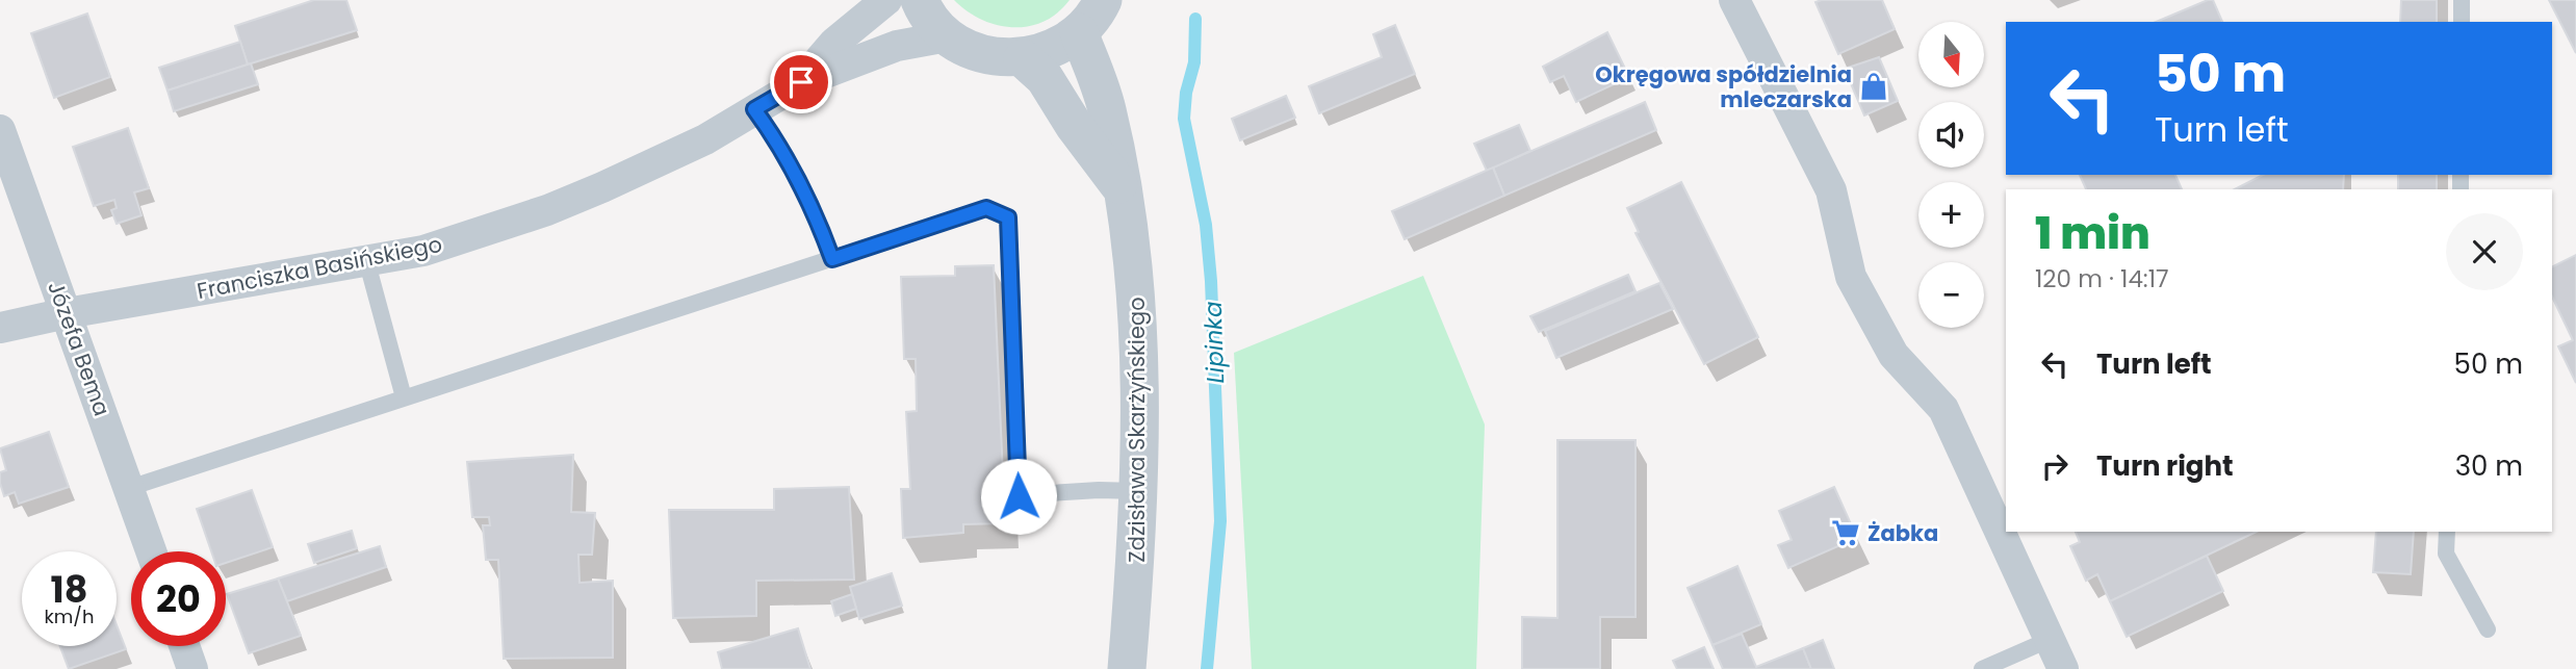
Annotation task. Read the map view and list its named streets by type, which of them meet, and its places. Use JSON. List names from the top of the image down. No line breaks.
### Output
{"streets":{"street":["Franciszka Basińskiego","Józefa Bema","Zdzisława Skarżyńskiego"]},"crossings":[["Franciszka Basińskiego","Józefa Bema"]],"water":["Lipinka"],"places":{"shop":["Okręgowa spółdzielnia mleczarska"],"supermarket":["Żabka"]},"north":"bottom","page":{"map_buttons":["+","−"],"turn":["50 m","Turn left"],"heading":["1 min","120 m · 14:17"],"list":[{"name":"Turn left","value":"50 m"},{"name":"Turn right","value":"30 m"}],"speed":"18 km/h","limit":"20"}}
